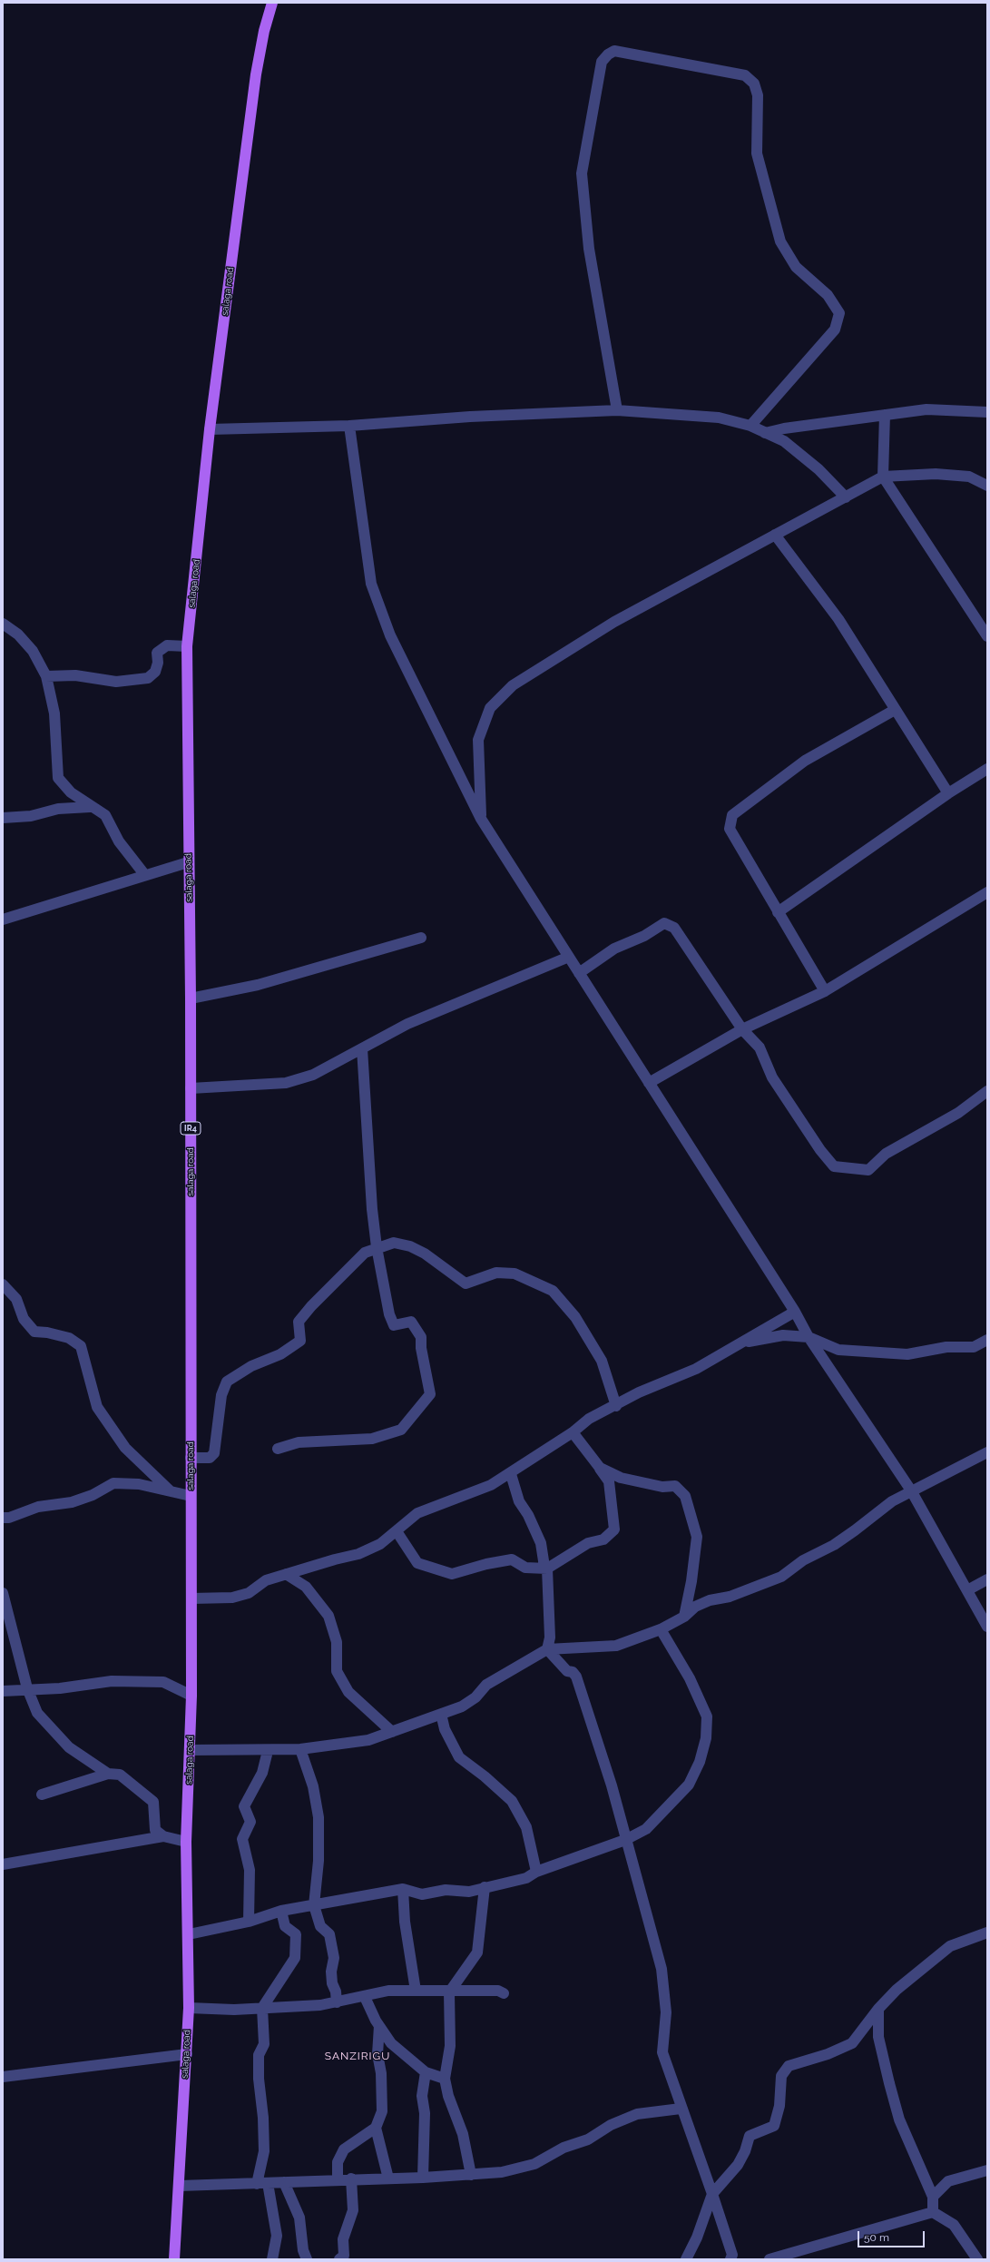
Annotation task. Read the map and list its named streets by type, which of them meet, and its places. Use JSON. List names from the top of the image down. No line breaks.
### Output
{"streets":{"main road":["salaga road","IR4"]},"districts":["SANZIRIGU"],"scale_bar":"50 m"}
